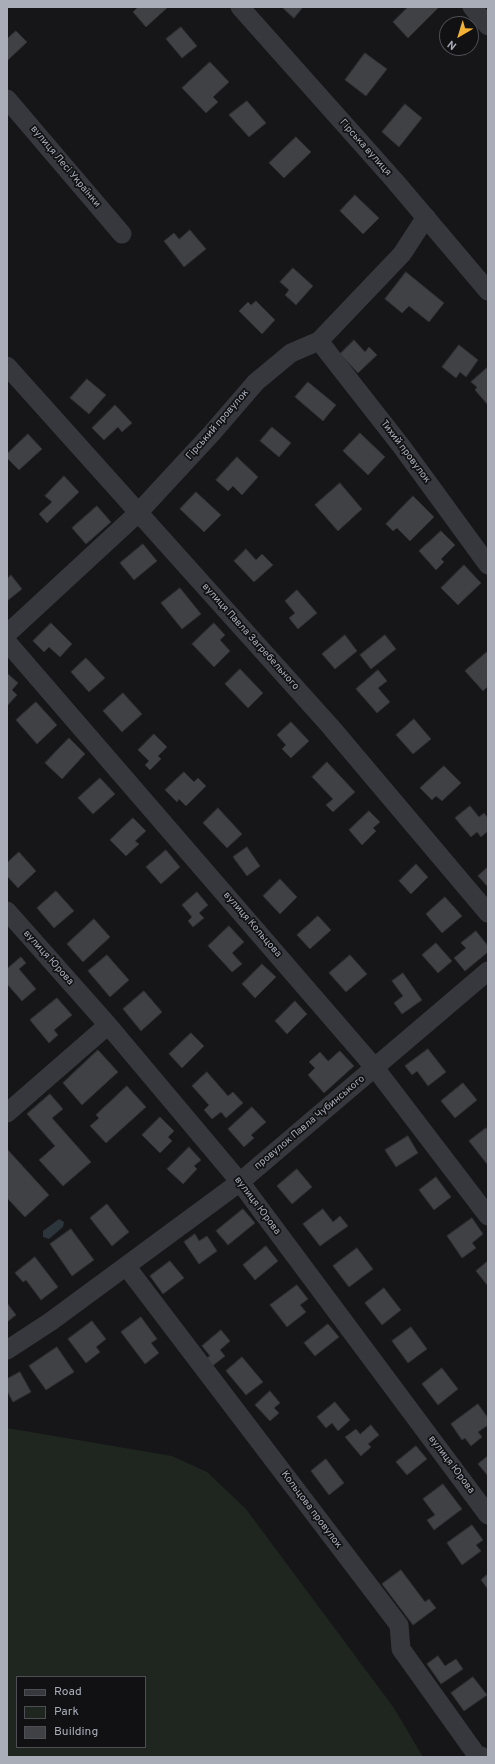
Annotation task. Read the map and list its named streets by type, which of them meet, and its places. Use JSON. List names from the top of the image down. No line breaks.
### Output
{"streets":{"street":["Гірська вулиця","вулиця Лесі Українки","Гірський провулок","Тихий провулок","вулиця Павла Загребельного","вулиця Кольцова","вулиця Юрова","провулок Павла Чубинського","Кольцова провулок"]},"crossings":[["Гірська вулиця","Гірський провулок"],["Гірський провулок","Тихий провулок"],["Гірський провулок","вулиця Павла Загребельного"],["вулиця Кольцова","провулок Павла Чубинського"],["вулиця Юрова","провулок Павла Чубинського"],["провулок Павла Чубинського","Кольцова провулок"]],"legend":["Road","Park","Building"],"north":"bottom left"}
